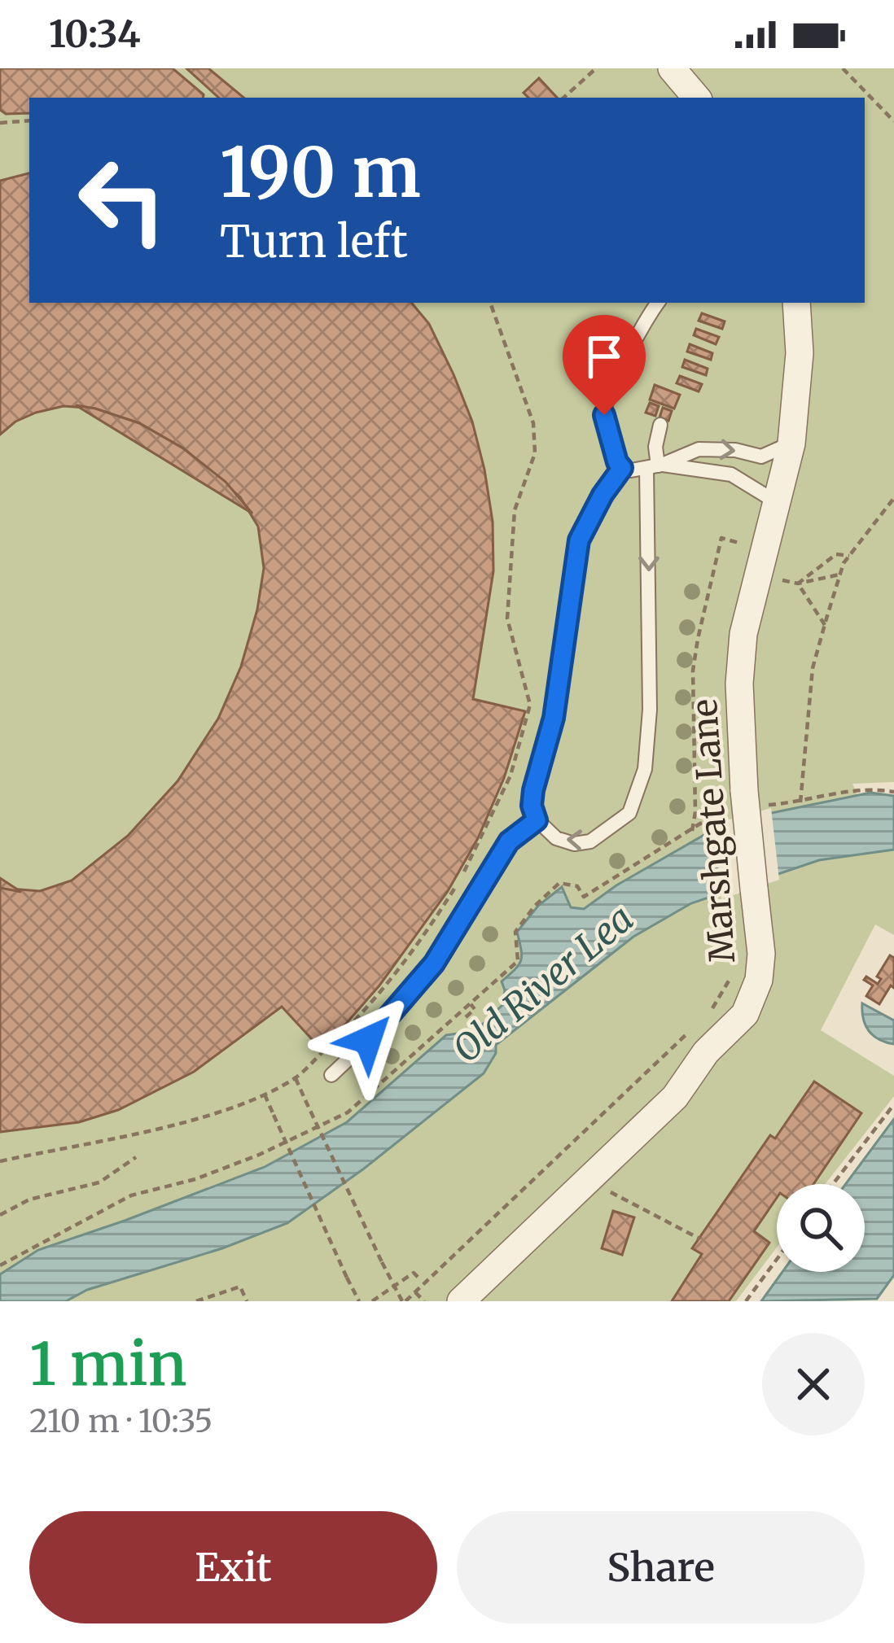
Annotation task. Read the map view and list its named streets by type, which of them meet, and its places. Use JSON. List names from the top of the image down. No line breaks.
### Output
{"streets":{"street":["Marshgate Lane"]},"water":["Old River Lea"],"page":{"status":"10:34","turn":["190 m","Turn left"],"heading":["1 min","210 m · 10:35"],"buttons":["Exit","Share"]}}
